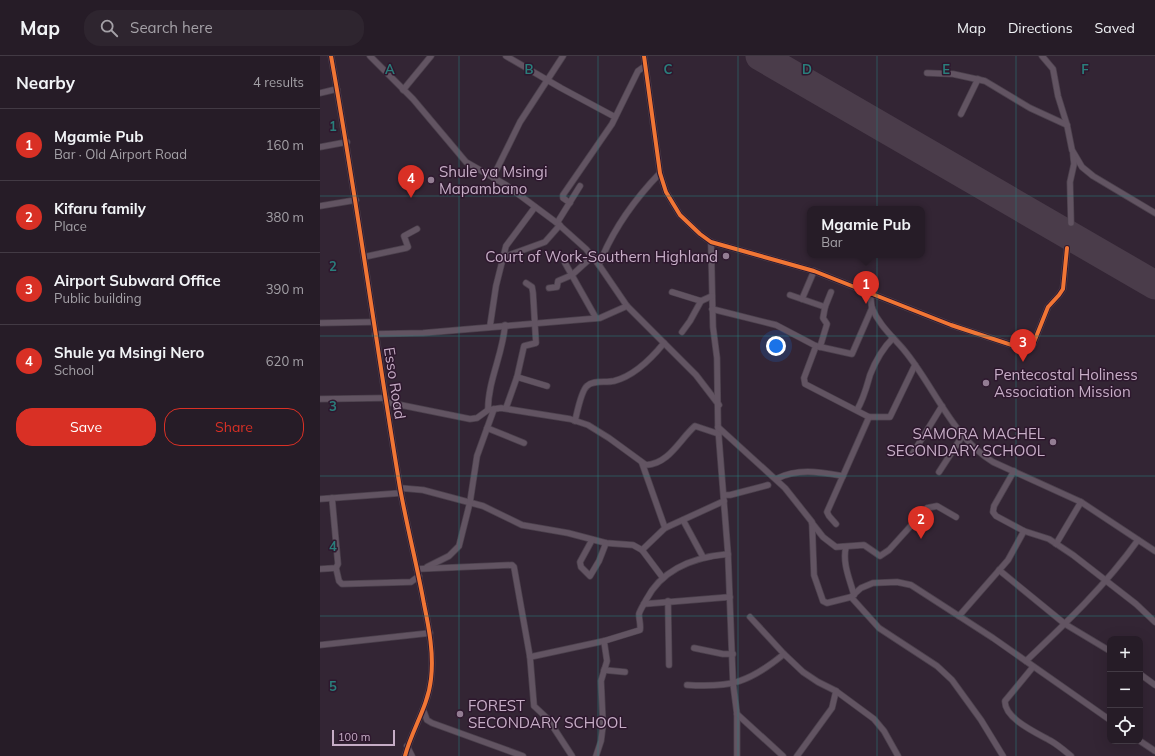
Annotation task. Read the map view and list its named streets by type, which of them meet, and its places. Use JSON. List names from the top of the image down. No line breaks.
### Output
{"streets":{"street":["Esso Road"]},"places":["Shule ya Msingi Mapambano","Court of Work-Southern Highland","Pentecostal Holiness Association Mission","SAMORA MACHEL SECONDARY SCHOOL","FOREST SECONDARY SCHOOL"],"scale_bar":"100 m","page":{"header":"Map","search":"Search here","nav":["Map","Directions","Saved"],"heading":["Nearby","4 results"],"list":[{"mark":"1","name":"Mgamie Pub","note":"Bar · Old Airport Road","value":"160 m"},{"mark":"2","name":"Kifaru family","note":"Place","value":"380 m"},{"mark":"3","name":"Airport Subward Office","note":"Public building","value":"390 m"},{"mark":"4","name":"Shule ya Msingi Nero","note":"School","value":"620 m"}],"pins":["4","1","3","2"],"popup":["Mgamie Pub","Bar"],"buttons":["Save","Share"],"map_buttons":["+","−"],"scale":"100 m"},"grid":{"columns":["A","B","C","D","E","F"],"rows":["1","2","3","4","5"]}}
